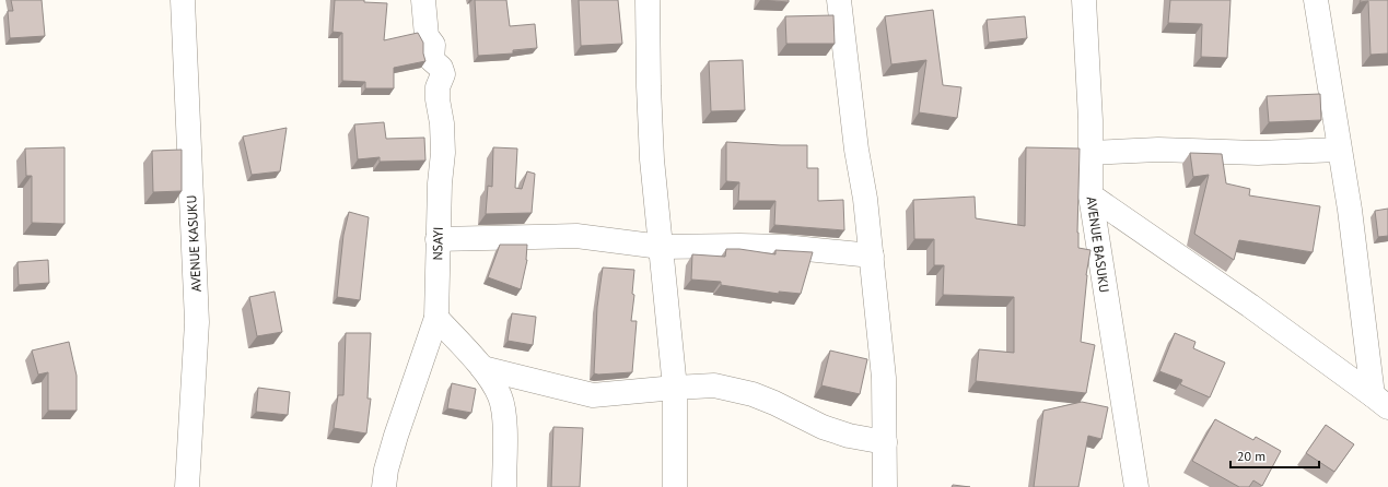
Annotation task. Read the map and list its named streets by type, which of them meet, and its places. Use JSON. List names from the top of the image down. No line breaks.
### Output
{"streets":{"street":["AVENUE KASUKU","NSAYI","AVENUE BASUKU"]},"scale_bar":"20 m"}
